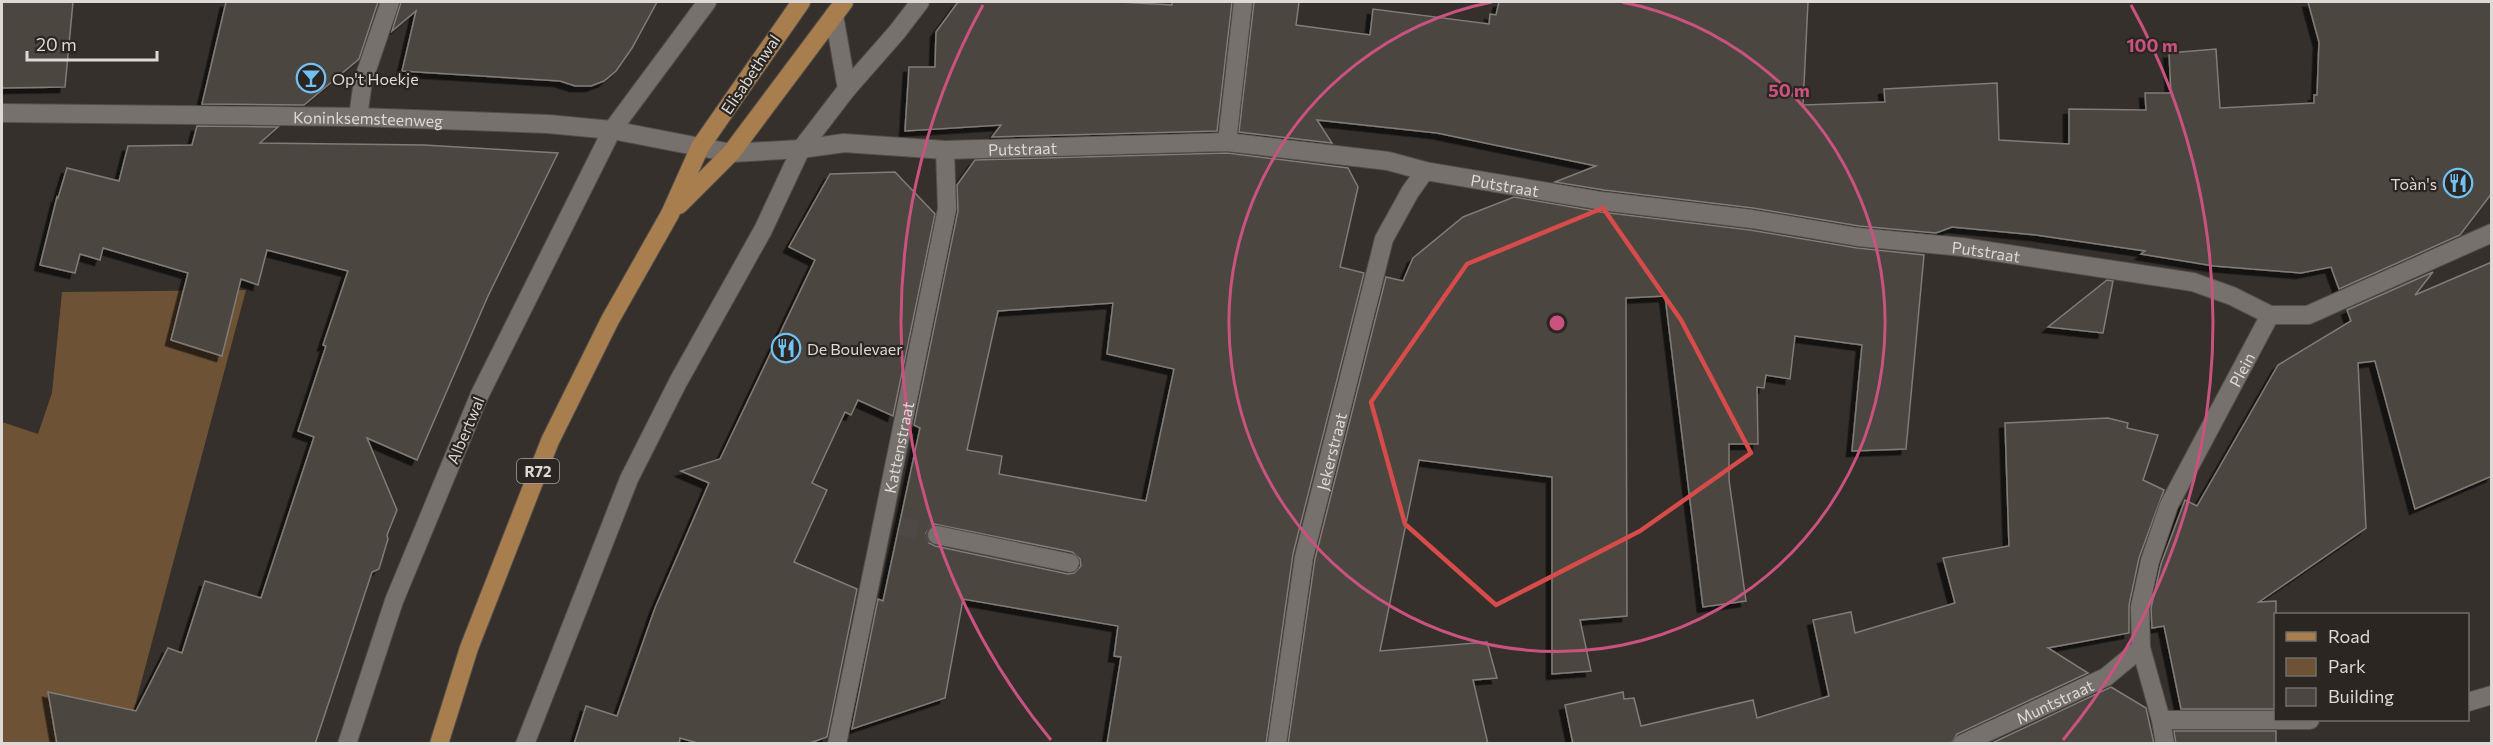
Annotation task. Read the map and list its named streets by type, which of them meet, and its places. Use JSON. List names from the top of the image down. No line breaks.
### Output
{"streets":{"main road":["Elisabethwal","R72"],"street":["Koninksemsteenweg","Putstraat","Plein","Albertwal","Kattenstraat","Jekerstraat","Muntstraat"]},"crossings":[["Elisabethwal","Koninksemsteenweg"],["Elisabethwal","Putstraat"],["Elisabethwal","R72"],["Koninksemsteenweg","Putstraat"],["Koninksemsteenweg","Albertwal"],["Koninksemsteenweg","R72"],["Putstraat","Plein"],["Putstraat","Kattenstraat"],["Putstraat","Jekerstraat"],["Putstraat","R72"],["Plein","Muntstraat"]],"places":{"bar":["Op't Hoekje"],"restaurant":["Toàn's","De Boulevaer"]},"legend":["Road","Park","Building"],"scale_bar":"20 m","rings":["100 m","50 m"]}
